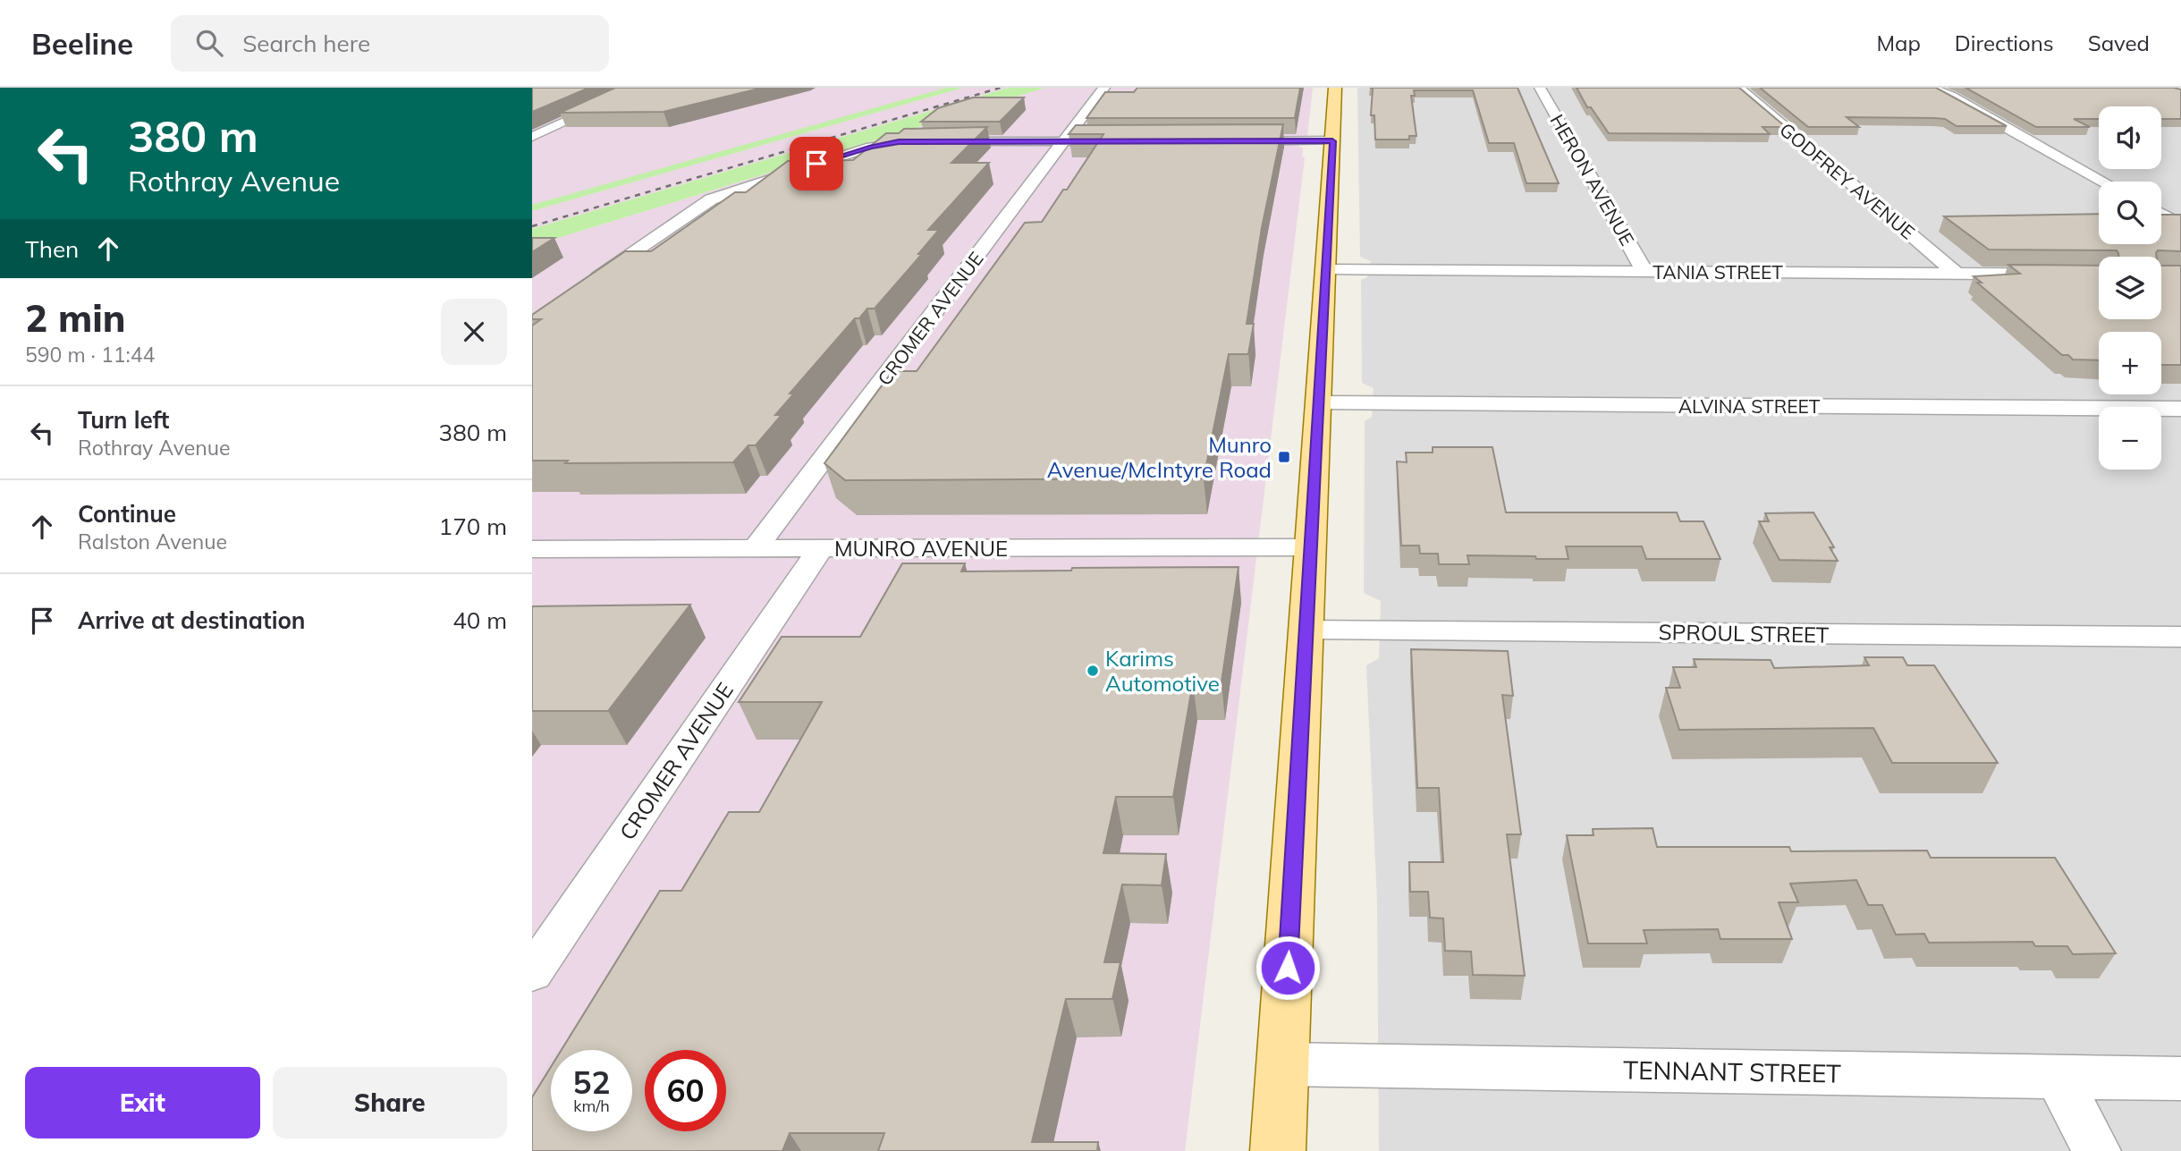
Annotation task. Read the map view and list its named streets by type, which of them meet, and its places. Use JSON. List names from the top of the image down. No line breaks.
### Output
{"streets":{"street":["HERON AVENUE","GODFREY AVENUE","TANIA STREET","CROMER AVENUE","ALVINA STREET","MUNRO AVENUE","SPROUL STREET","TENNANT STREET"]},"crossings":[["HERON AVENUE","TANIA STREET"],["GODFREY AVENUE","TANIA STREET"],["CROMER AVENUE","MUNRO AVENUE"]],"places":{"transit":["Munro Avenue/McIntyre Road"],"other":["Karims Automotive"]},"page":{"header":"Beeline","search":"Search here","nav":["Map","Directions","Saved"],"turn":["380 m","Rothray Avenue"],"map_buttons":["+","−"],"then":"Then","heading":["2 min","590 m · 11:44"],"list":[{"name":"Turn left","note":"Rothray Avenue","value":"380 m"},{"name":"Continue","note":"Ralston Avenue","value":"170 m"},{"name":"Arrive at destination","value":"40 m"}],"speed":"52 km/h","limit":"60","buttons":["Exit","Share"]}}
